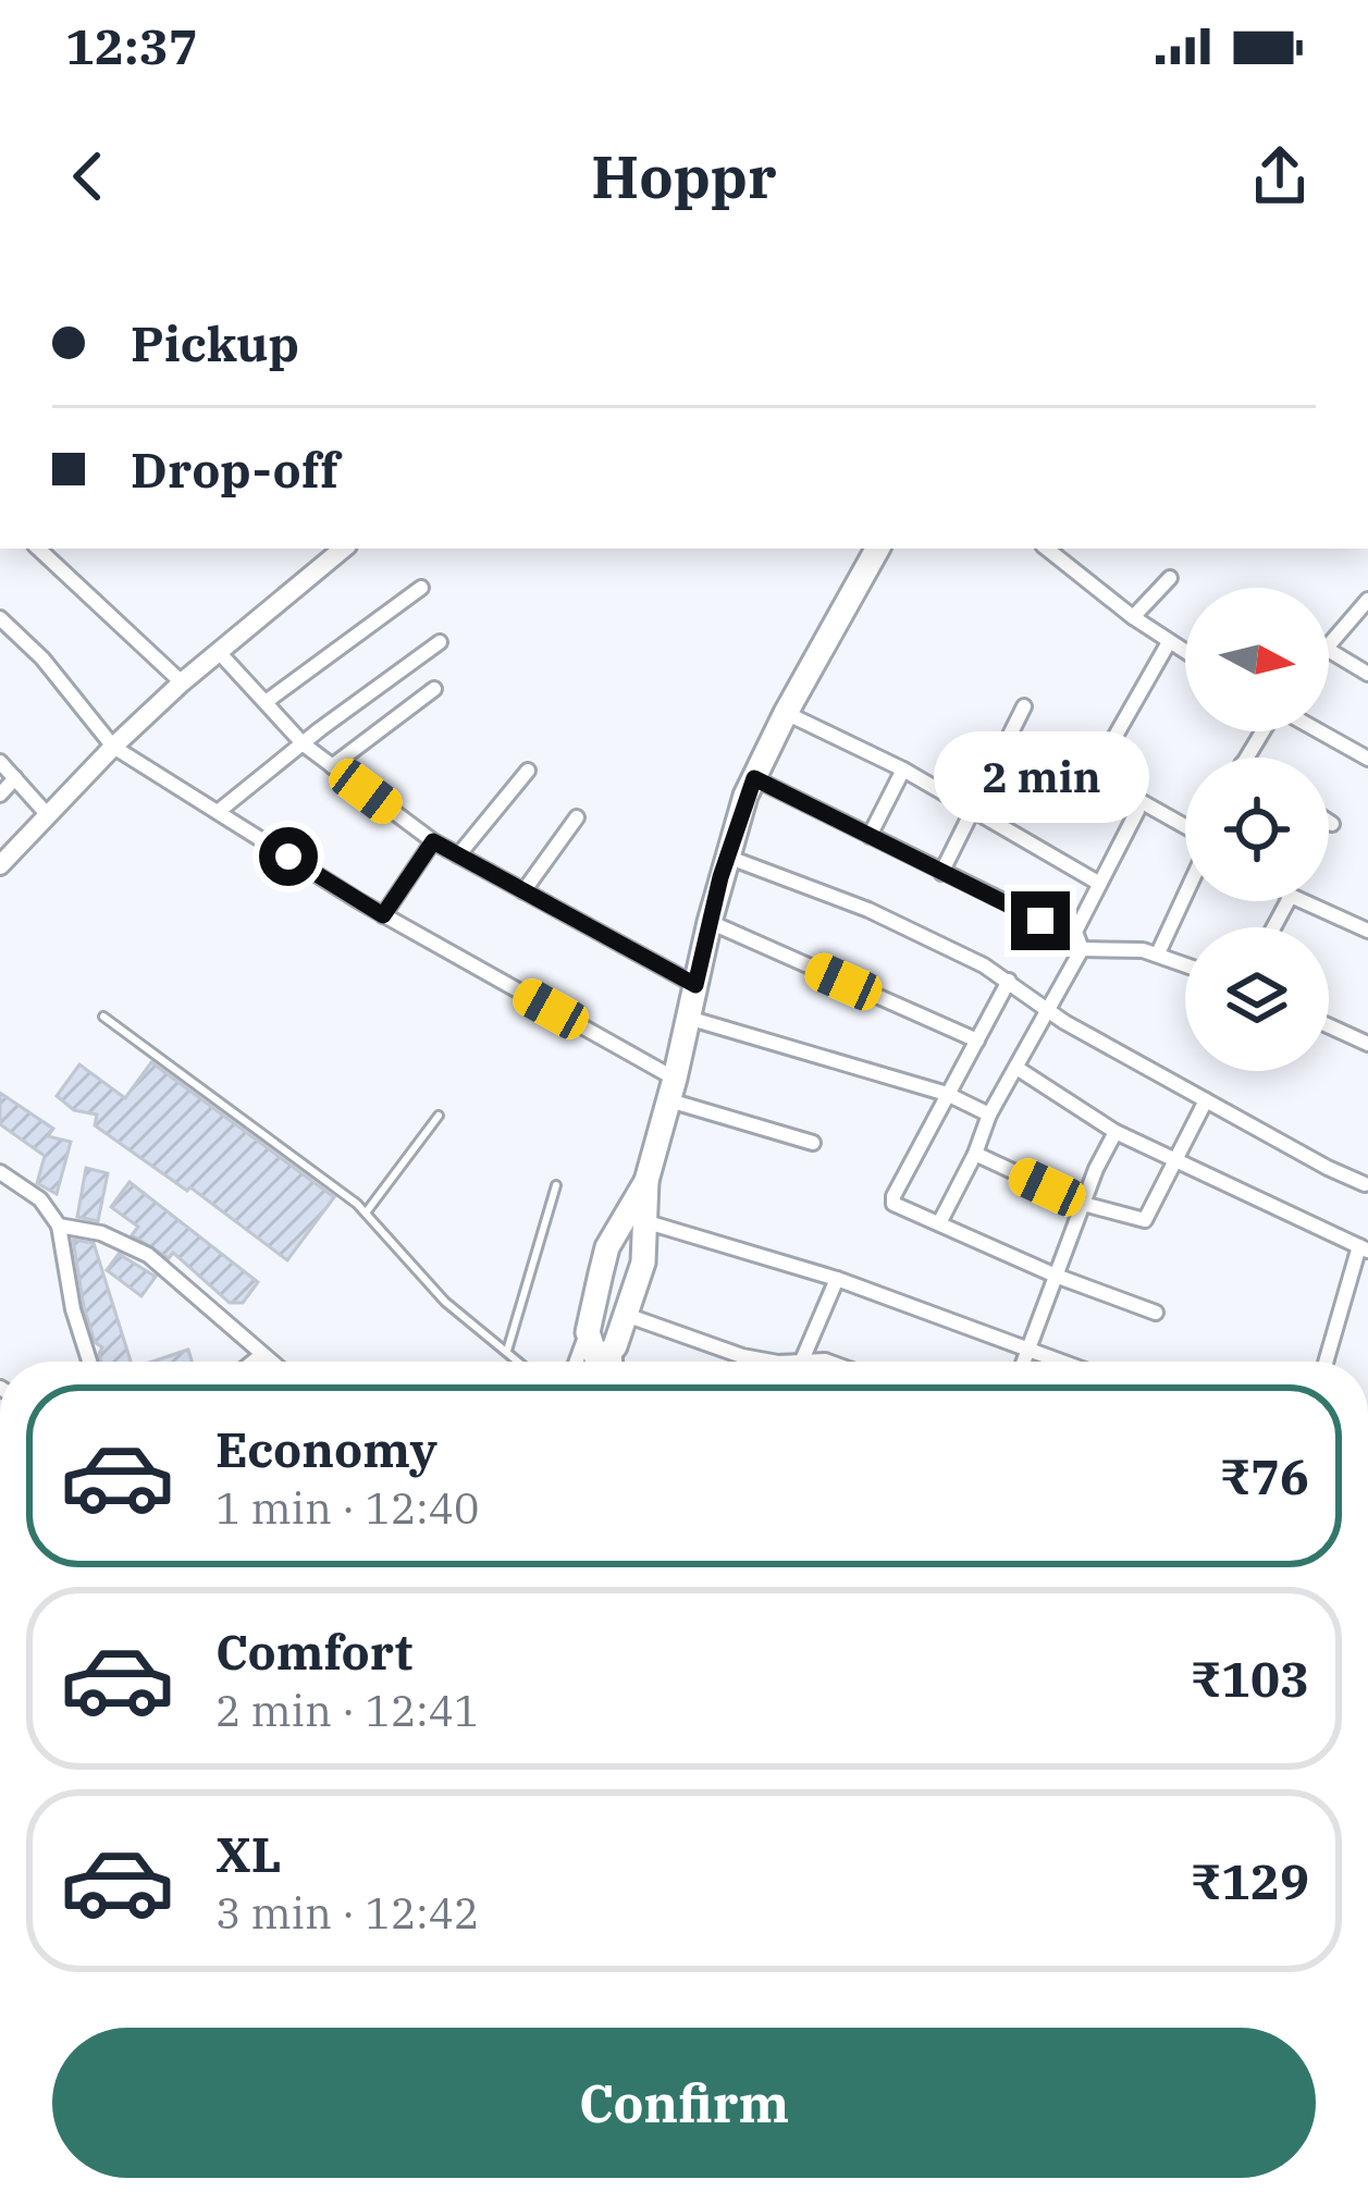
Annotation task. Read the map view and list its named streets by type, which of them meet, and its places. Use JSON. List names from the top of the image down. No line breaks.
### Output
{"north":"right","page":{"status":"12:37","header":"Hoppr","banner":["Pickup","Drop-off"],"bubble":"2 min","list":[{"name":"Economy","note":"1 min · 12:40","value":"₹76"},{"name":"Comfort","note":"2 min · 12:41","value":"₹103"},{"name":"XL","note":"3 min · 12:42","value":"₹129"}],"buttons":"Confirm"}}
